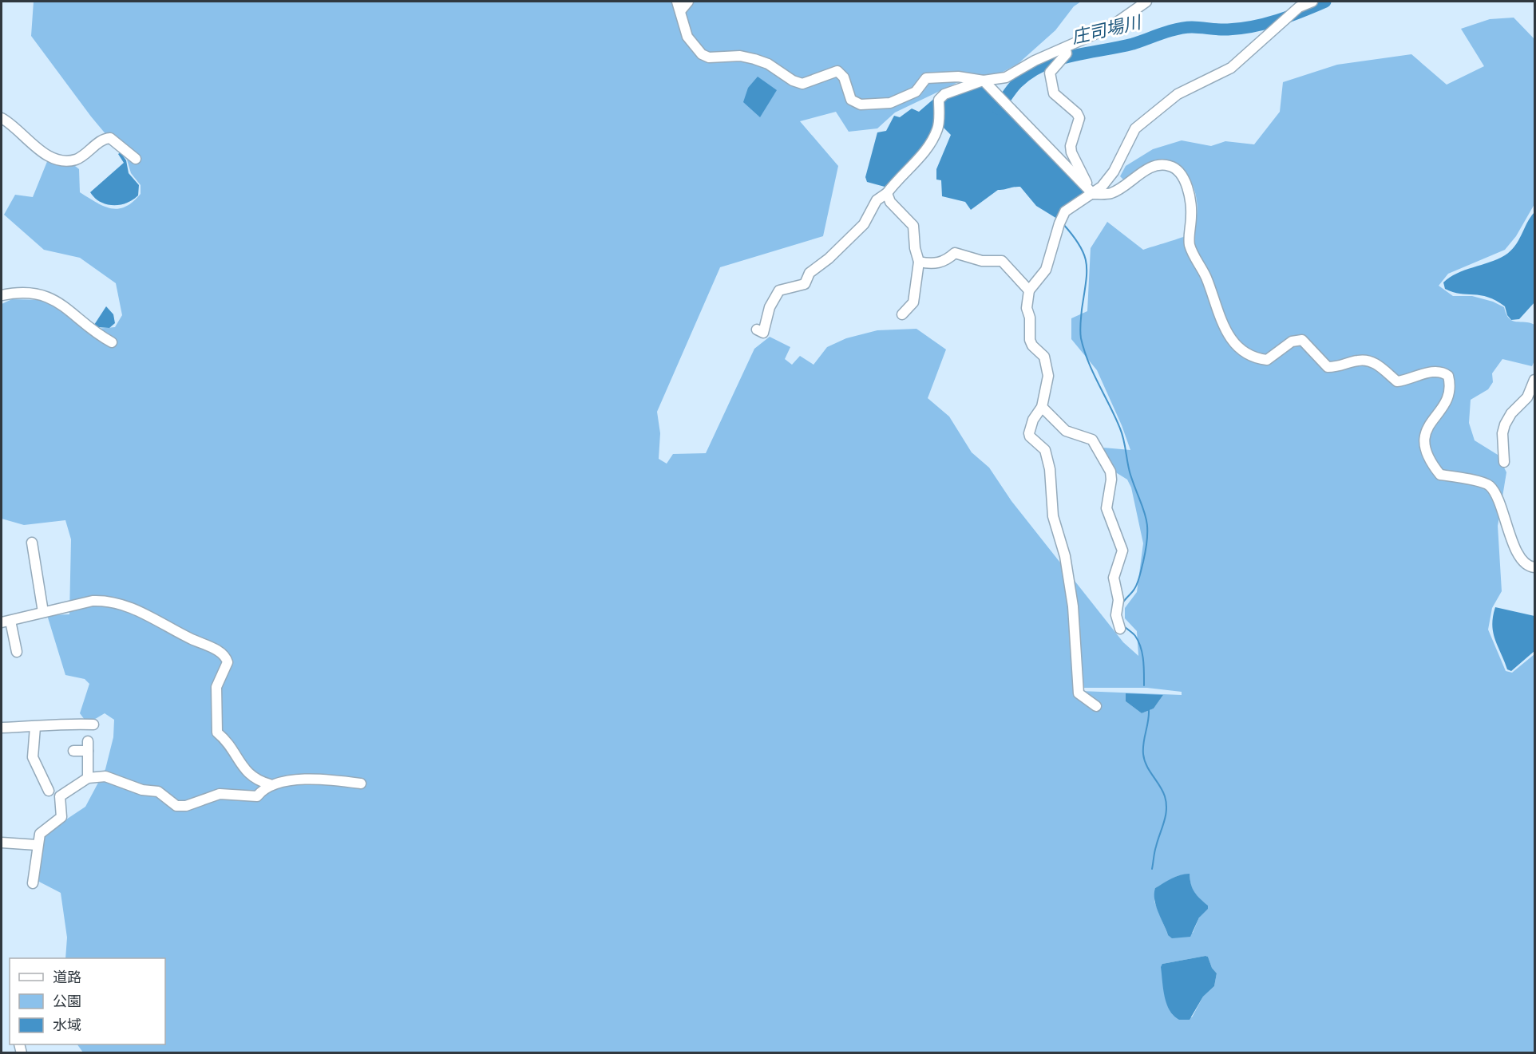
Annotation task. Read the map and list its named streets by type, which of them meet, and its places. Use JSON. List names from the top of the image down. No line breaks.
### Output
{"water":["庄司場川"],"legend":["道路","公園","水域"]}
